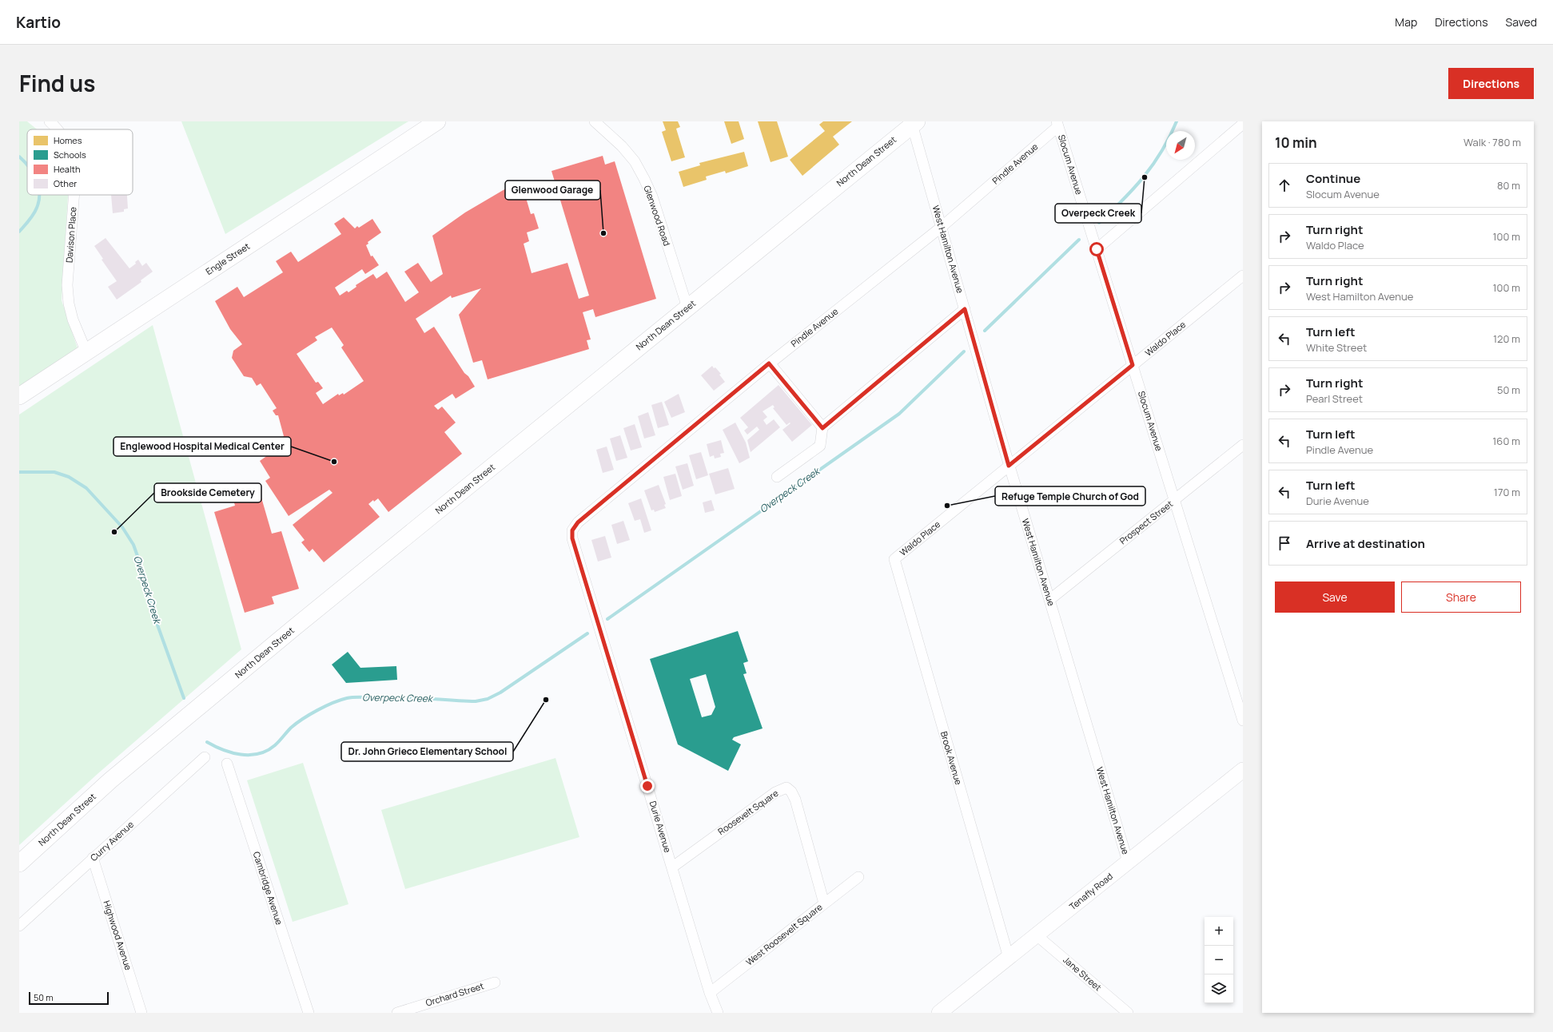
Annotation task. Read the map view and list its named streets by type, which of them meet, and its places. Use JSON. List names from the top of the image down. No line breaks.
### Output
{"streets":{"main road":["North Dean Street","Engle Street"],"street":["Pindle Avenue","Slocum Avenue","Glenwood Road","Davison Place","West Hamilton Avenue","Waldo Place","Prospect Street","Brook Avenue","Roosevelt Square","Durie Avenue","Curry Avenue","Cambridge Avenue","Tenafly Road","West Roosevelt Square","Highwood Avenue","Jane Street","Orchard Street"]},"crossings":[["North Dean Street","Glenwood Road"],["North Dean Street","West Hamilton Avenue"],["Pindle Avenue","Slocum Avenue"],["Pindle Avenue","West Hamilton Avenue"],["Pindle Avenue","Durie Avenue"],["Slocum Avenue","Waldo Place"],["Slocum Avenue","Prospect Street"],["Davison Place","Engle Street"],["West Hamilton Avenue","Waldo Place"],["West Hamilton Avenue","Prospect Street"],["West Hamilton Avenue","Tenafly Road"],["Waldo Place","Brook Avenue"],["Brook Avenue","Tenafly Road"],["Roosevelt Square","Durie Avenue"],["Roosevelt Square","West Roosevelt Square"],["Durie Avenue","West Roosevelt Square"],["Curry Avenue","Highwood Avenue"],["Tenafly Road","Jane Street"]],"water":["Overpeck Creek"],"places":["Overpeck Creek","Glenwood Garage","Englewood Hospital Medical Center","Refuge Temple Church of God","Brookside Cemetery","Dr. John Grieco Elementary School"],"legend":["Homes","Schools","Health","Other"],"scale_bar":"50 m","north":"bottom left","page":{"header":"Kartio","nav":["Map","Directions","Saved"],"title":"Find us","buttons":["Directions",["Save","Share"]],"heading":["10 min","Walk · 780 m"],"list":[["Continue","Slocum Avenue","80 m"],["Turn right","Waldo Place","100 m"],["Turn right","West Hamilton Avenue","100 m"],["Turn left","White Street","120 m"],["Turn right","Pearl Street","50 m"],["Turn left","Pindle Avenue","160 m"],["Turn left","Durie Avenue","170 m"],"Arrive at destination"],"map_buttons":["+","−"],"scale":"50 m"}}
